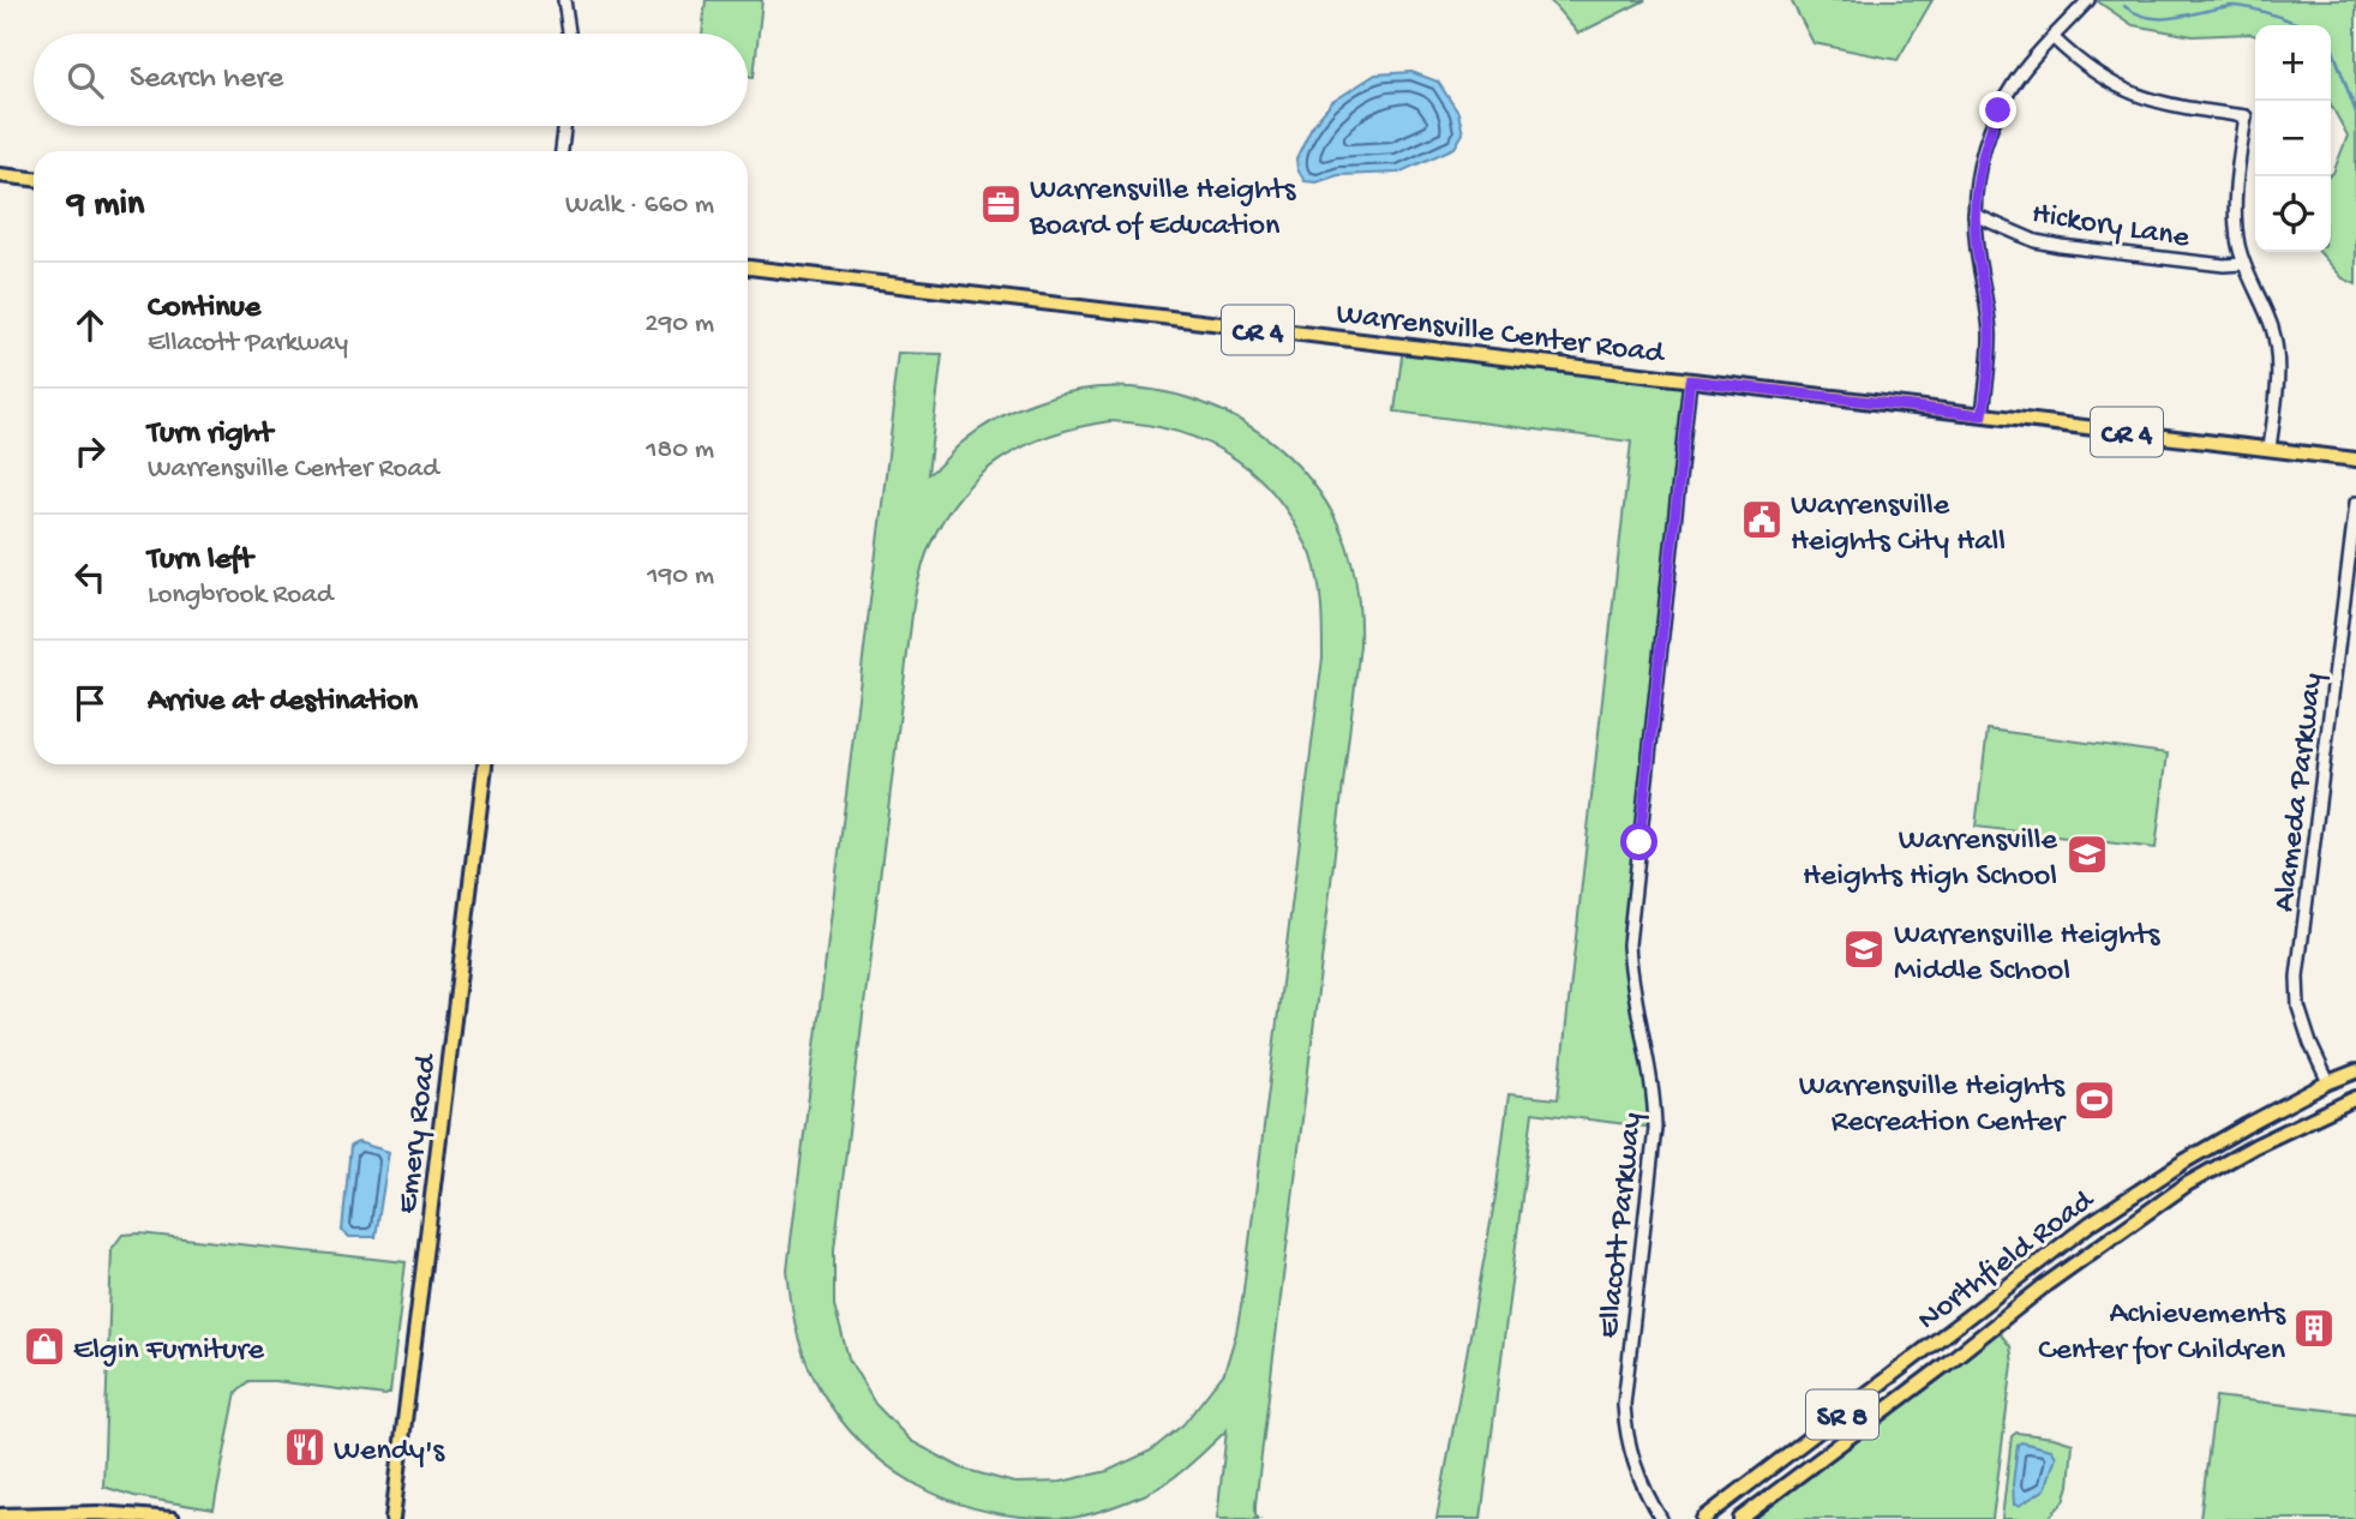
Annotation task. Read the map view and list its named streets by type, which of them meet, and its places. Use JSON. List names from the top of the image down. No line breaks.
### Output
{"streets":{"main road":["CR 4","Warrensville Center Road","Emery Road","Northfield Road","SR 8"],"street":["Hickory Lane","Alameda Parkway","Ellacott Parkway"]},"crossings":[["Warrensville Center Road","Ellacott Parkway"],["Alameda Parkway","Northfield Road"]],"places":{"office":["Warrensville Heights Board of Education"],"public building":["Warrensville Heights City Hall"],"school or university":["Warrensville Heights High School","Warrensville Heights Middle School"],"sports":["Warrensville Heights Recreation Center"],"building":["Achievements Center for Children"],"shop":["Elgin Furniture"],"restaurant":["Wendy's"]},"page":{"map_buttons":["+","−"],"search":"Search here","heading":["9 min","Walk · 660 m"],"list":[["Continue","Ellacott Parkway","290 m"],["Turn right","Warrensville Center Road","180 m"],["Turn left","Longbrook Road","190 m"],"Arrive at destination"]}}
